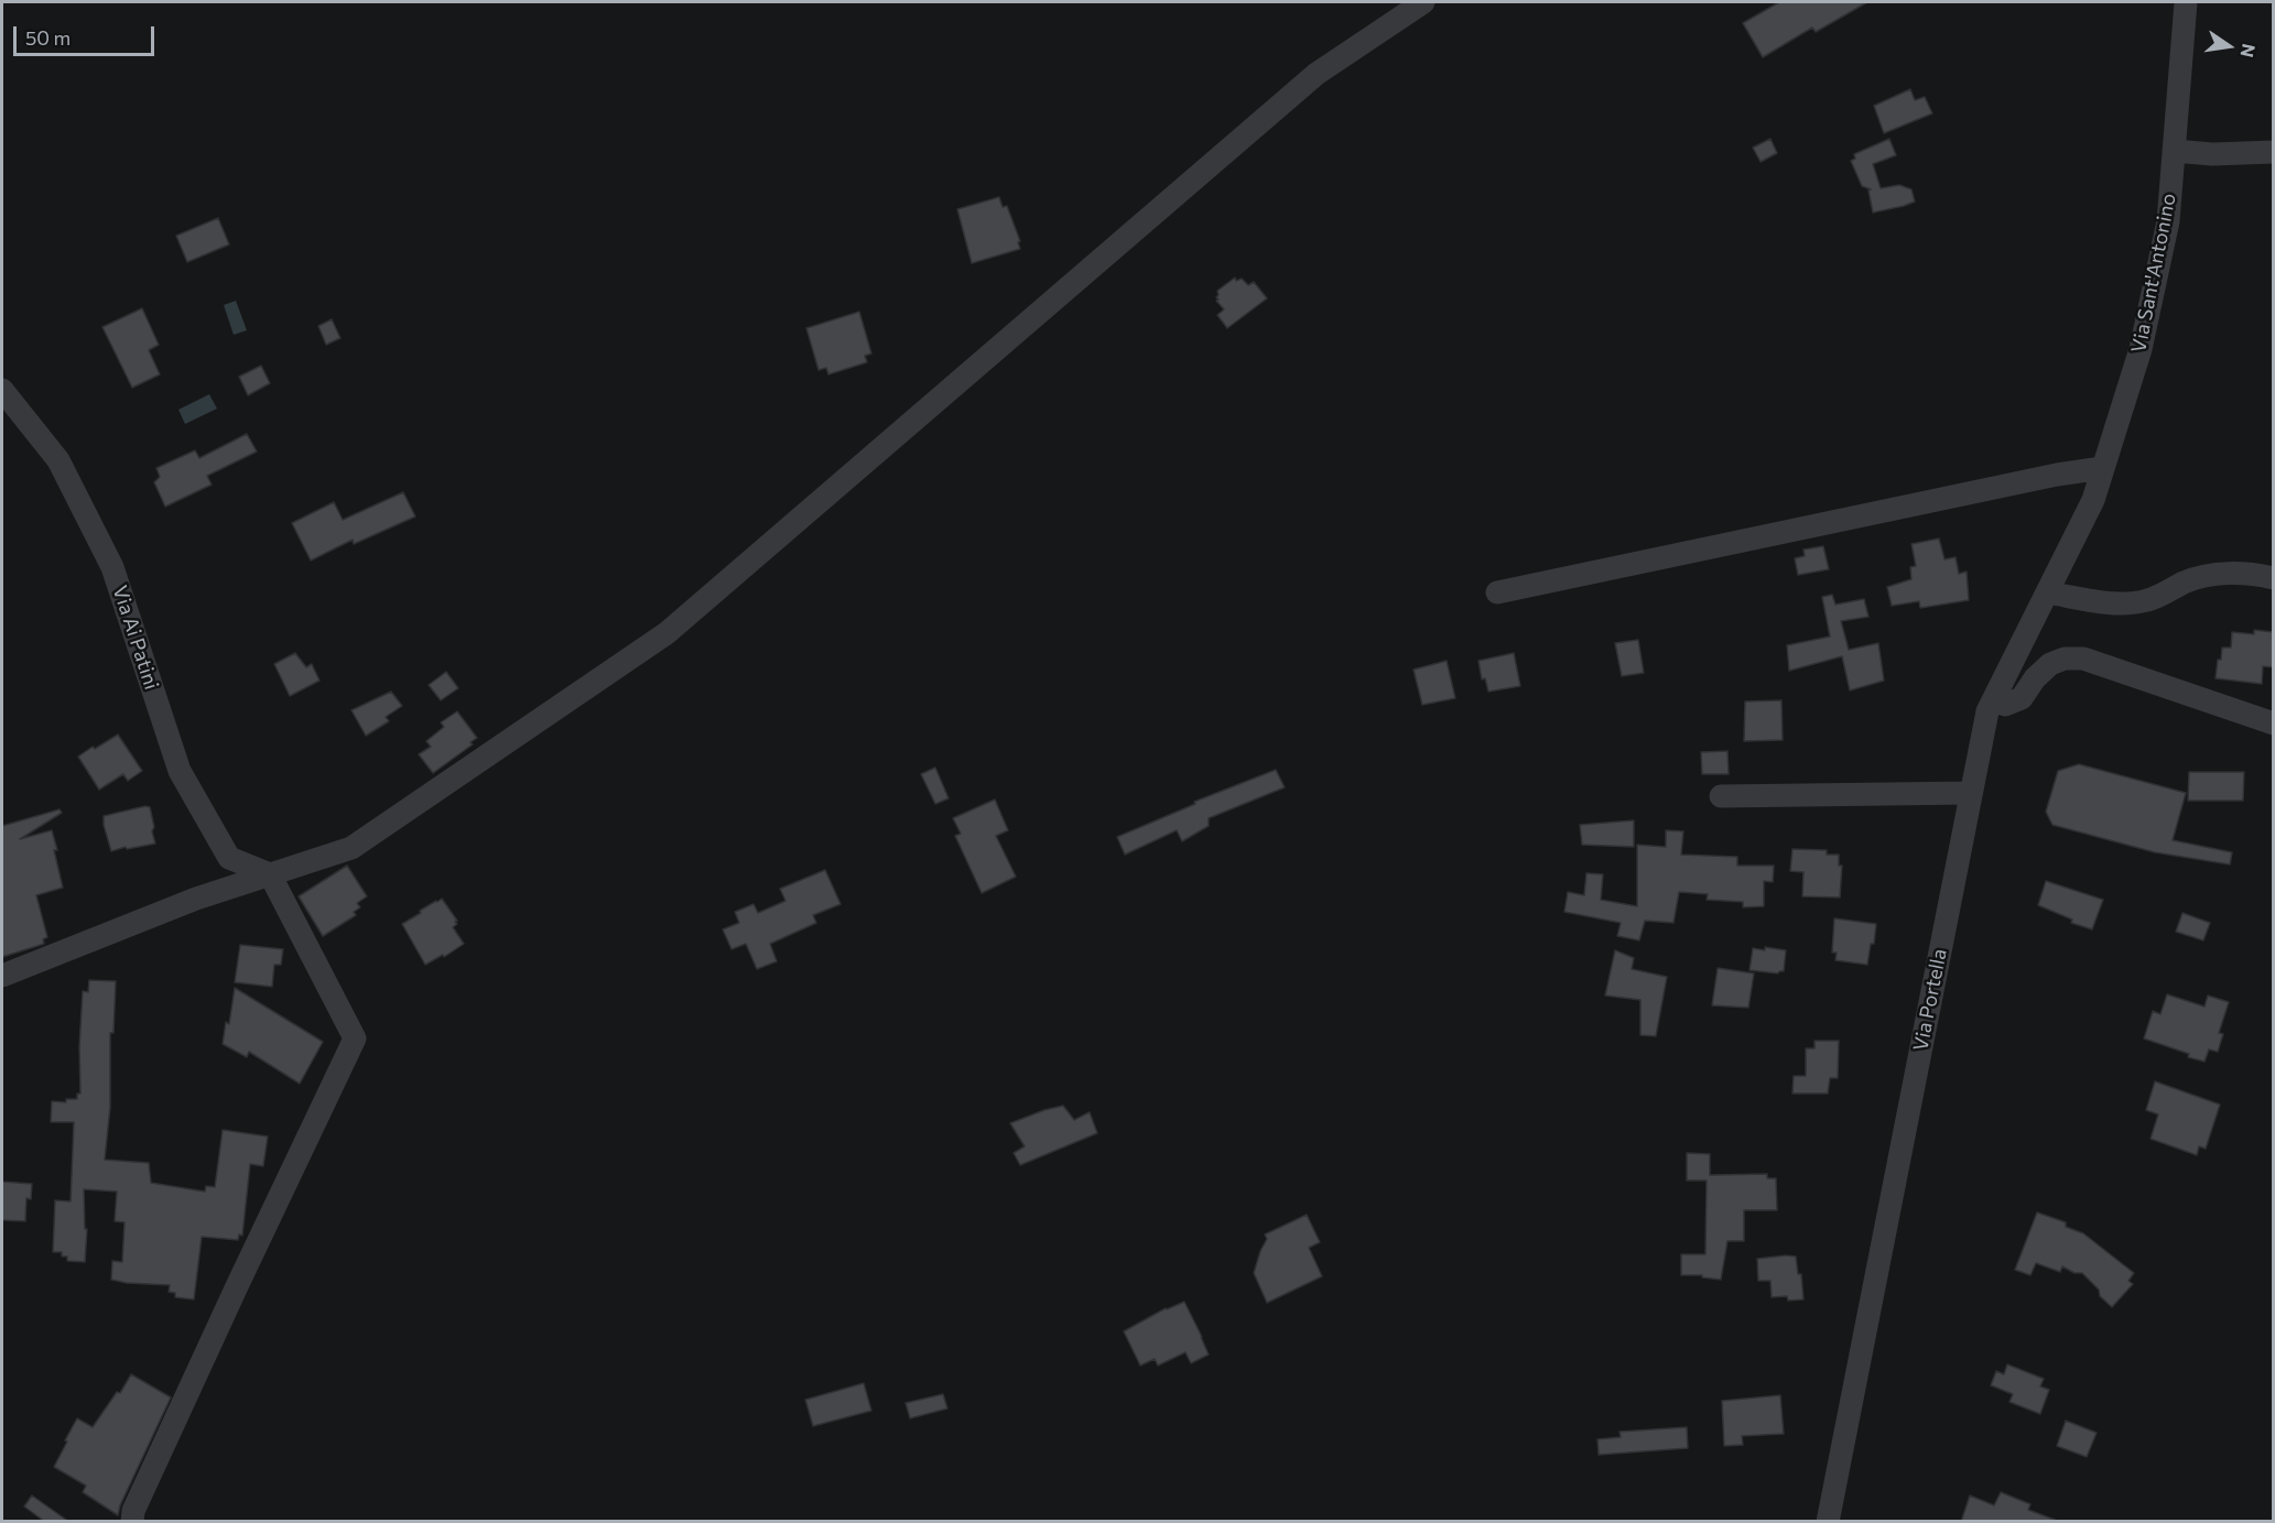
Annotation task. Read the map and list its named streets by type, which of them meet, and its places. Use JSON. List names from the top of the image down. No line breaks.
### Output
{"streets":{"street":["Via Sant'Antonino","Via Ai Patini","Via Portella"]},"crossings":[["Via Sant'Antonino","Via Portella"]],"scale_bar":"50 m","north":"right"}
